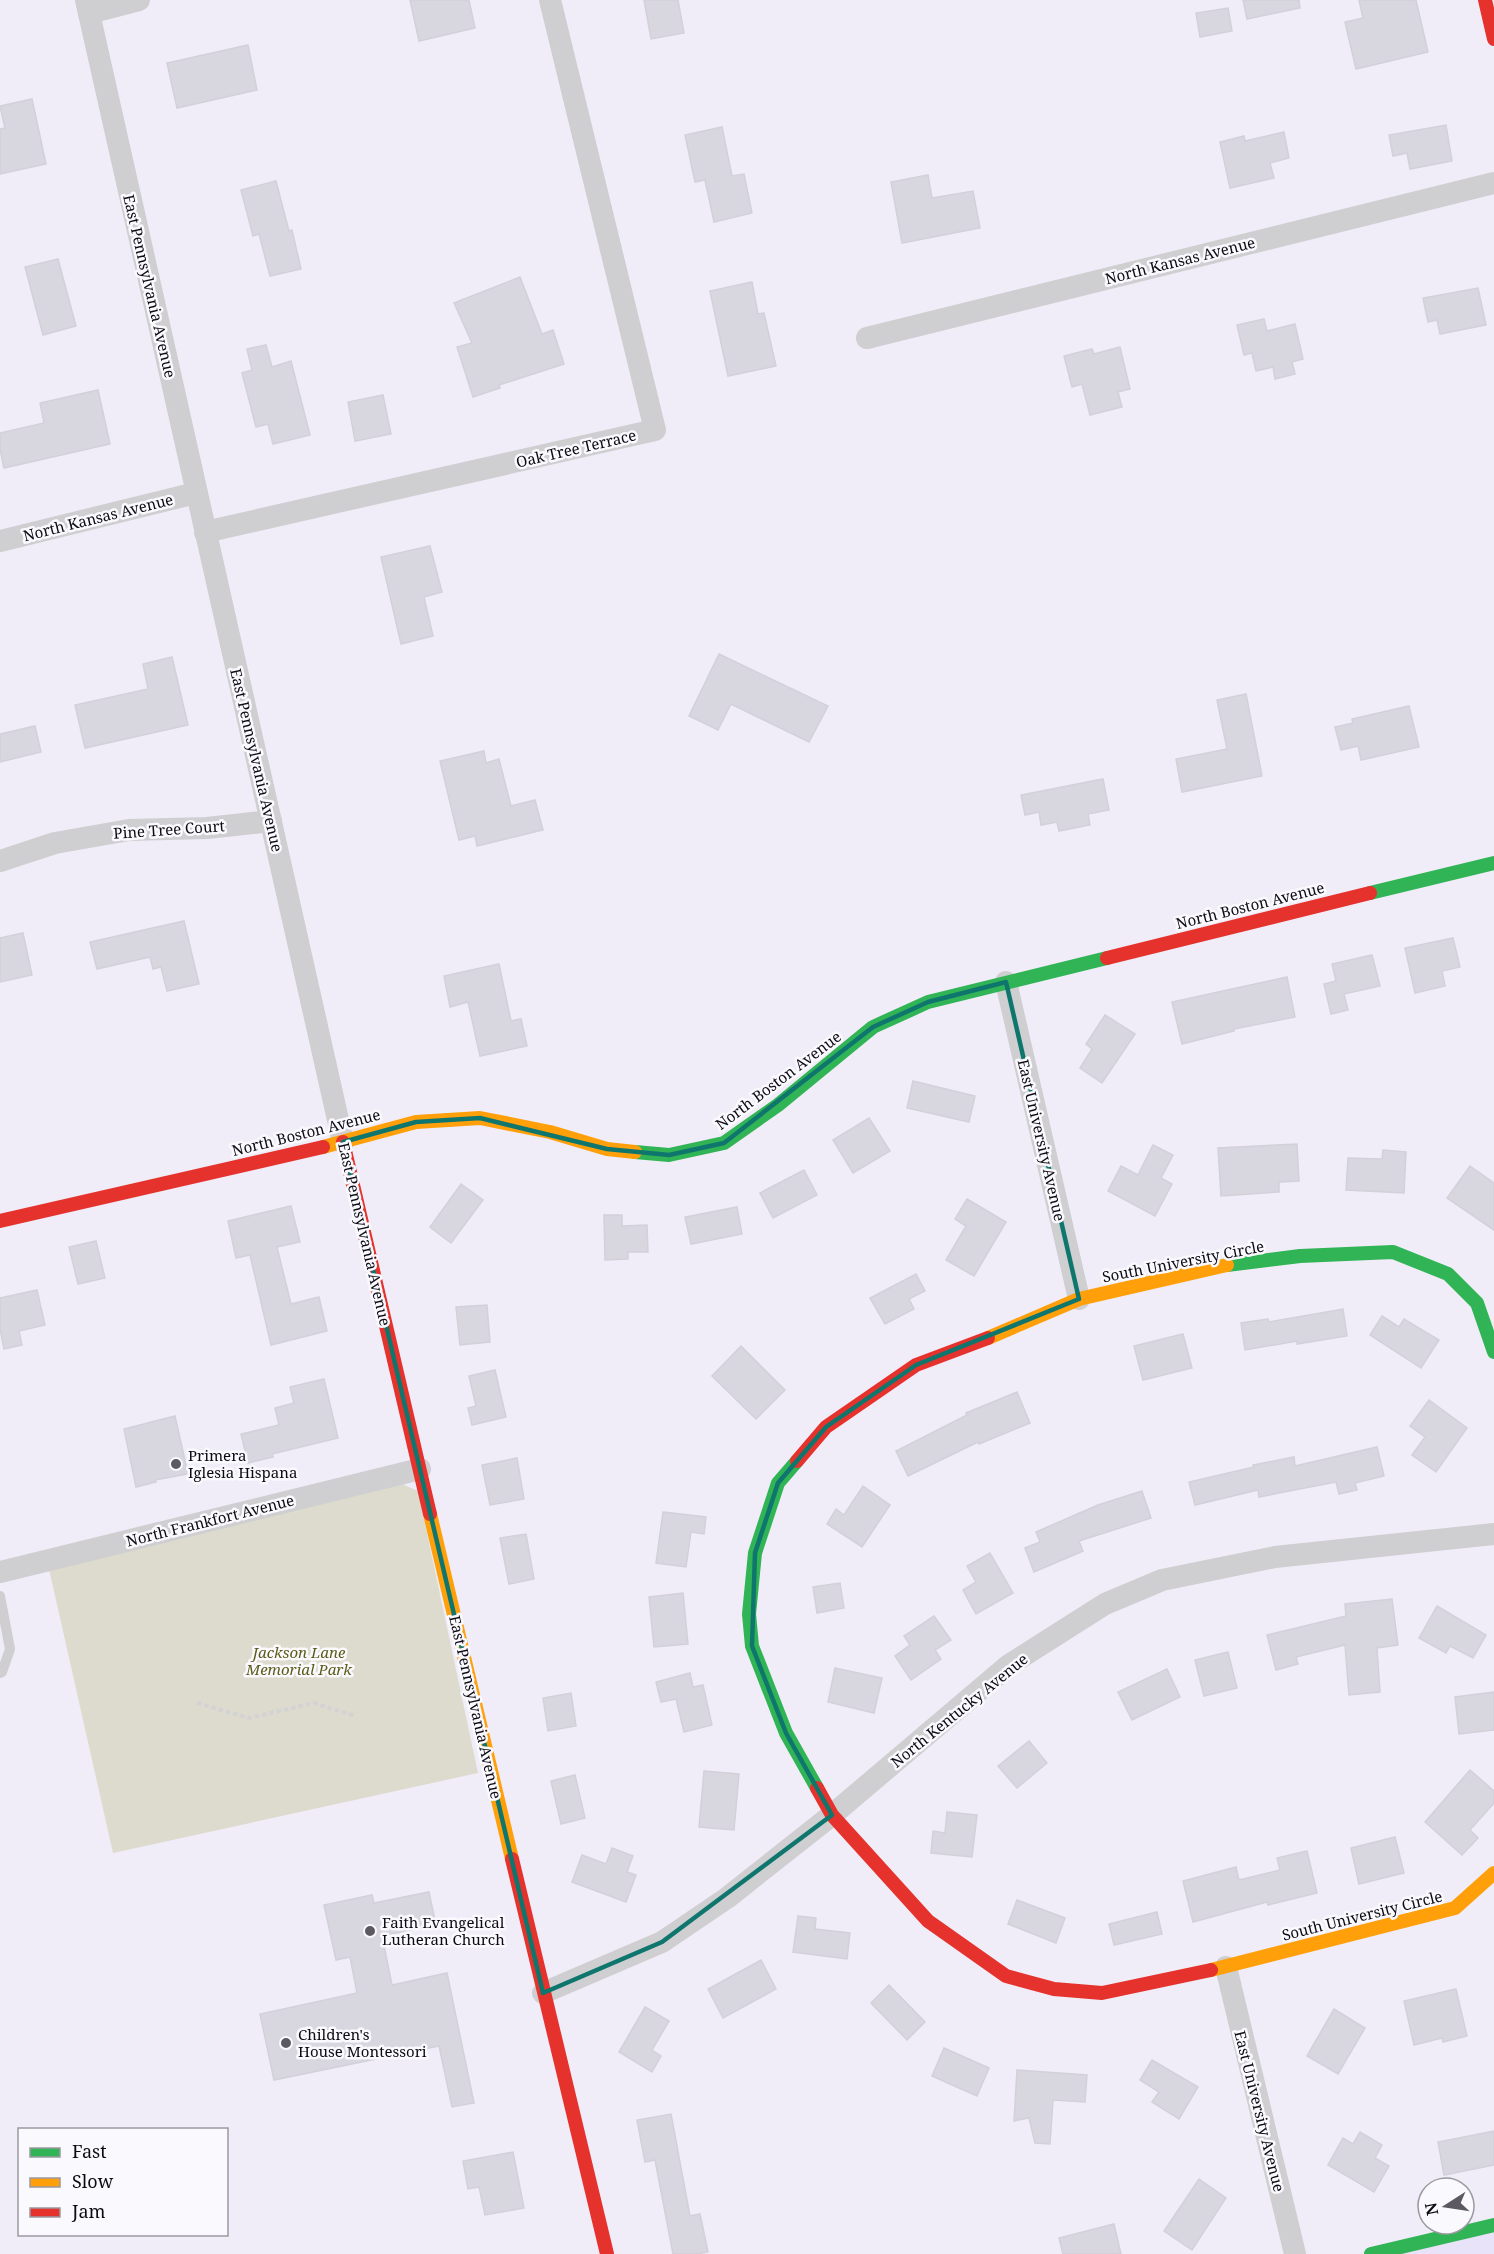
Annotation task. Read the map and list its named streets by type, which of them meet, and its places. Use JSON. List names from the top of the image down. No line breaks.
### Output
{"streets":{"street":["North Kansas Avenue","East Pennsylvania Avenue","Oak Tree Terrace","Pine Tree Court","North Boston Avenue","East University Avenue","South University Circle","North Frankfort Avenue","North Kentucky Avenue"]},"crossings":[["North Kansas Avenue","East Pennsylvania Avenue"],["East Pennsylvania Avenue","Oak Tree Terrace"],["East Pennsylvania Avenue","Pine Tree Court"],["East Pennsylvania Avenue","North Boston Avenue"],["East Pennsylvania Avenue","North Frankfort Avenue"],["East Pennsylvania Avenue","North Kentucky Avenue"],["North Boston Avenue","East University Avenue"],["East University Avenue","South University Circle"],["South University Circle","North Kentucky Avenue"]],"parks":["Jackson Lane Memorial Park"],"places":["Primera Iglesia Hispana","Faith Evangelical Lutheran Church","Children's House Montessori"],"legend":["Fast","Slow","Jam"],"north":"left"}
